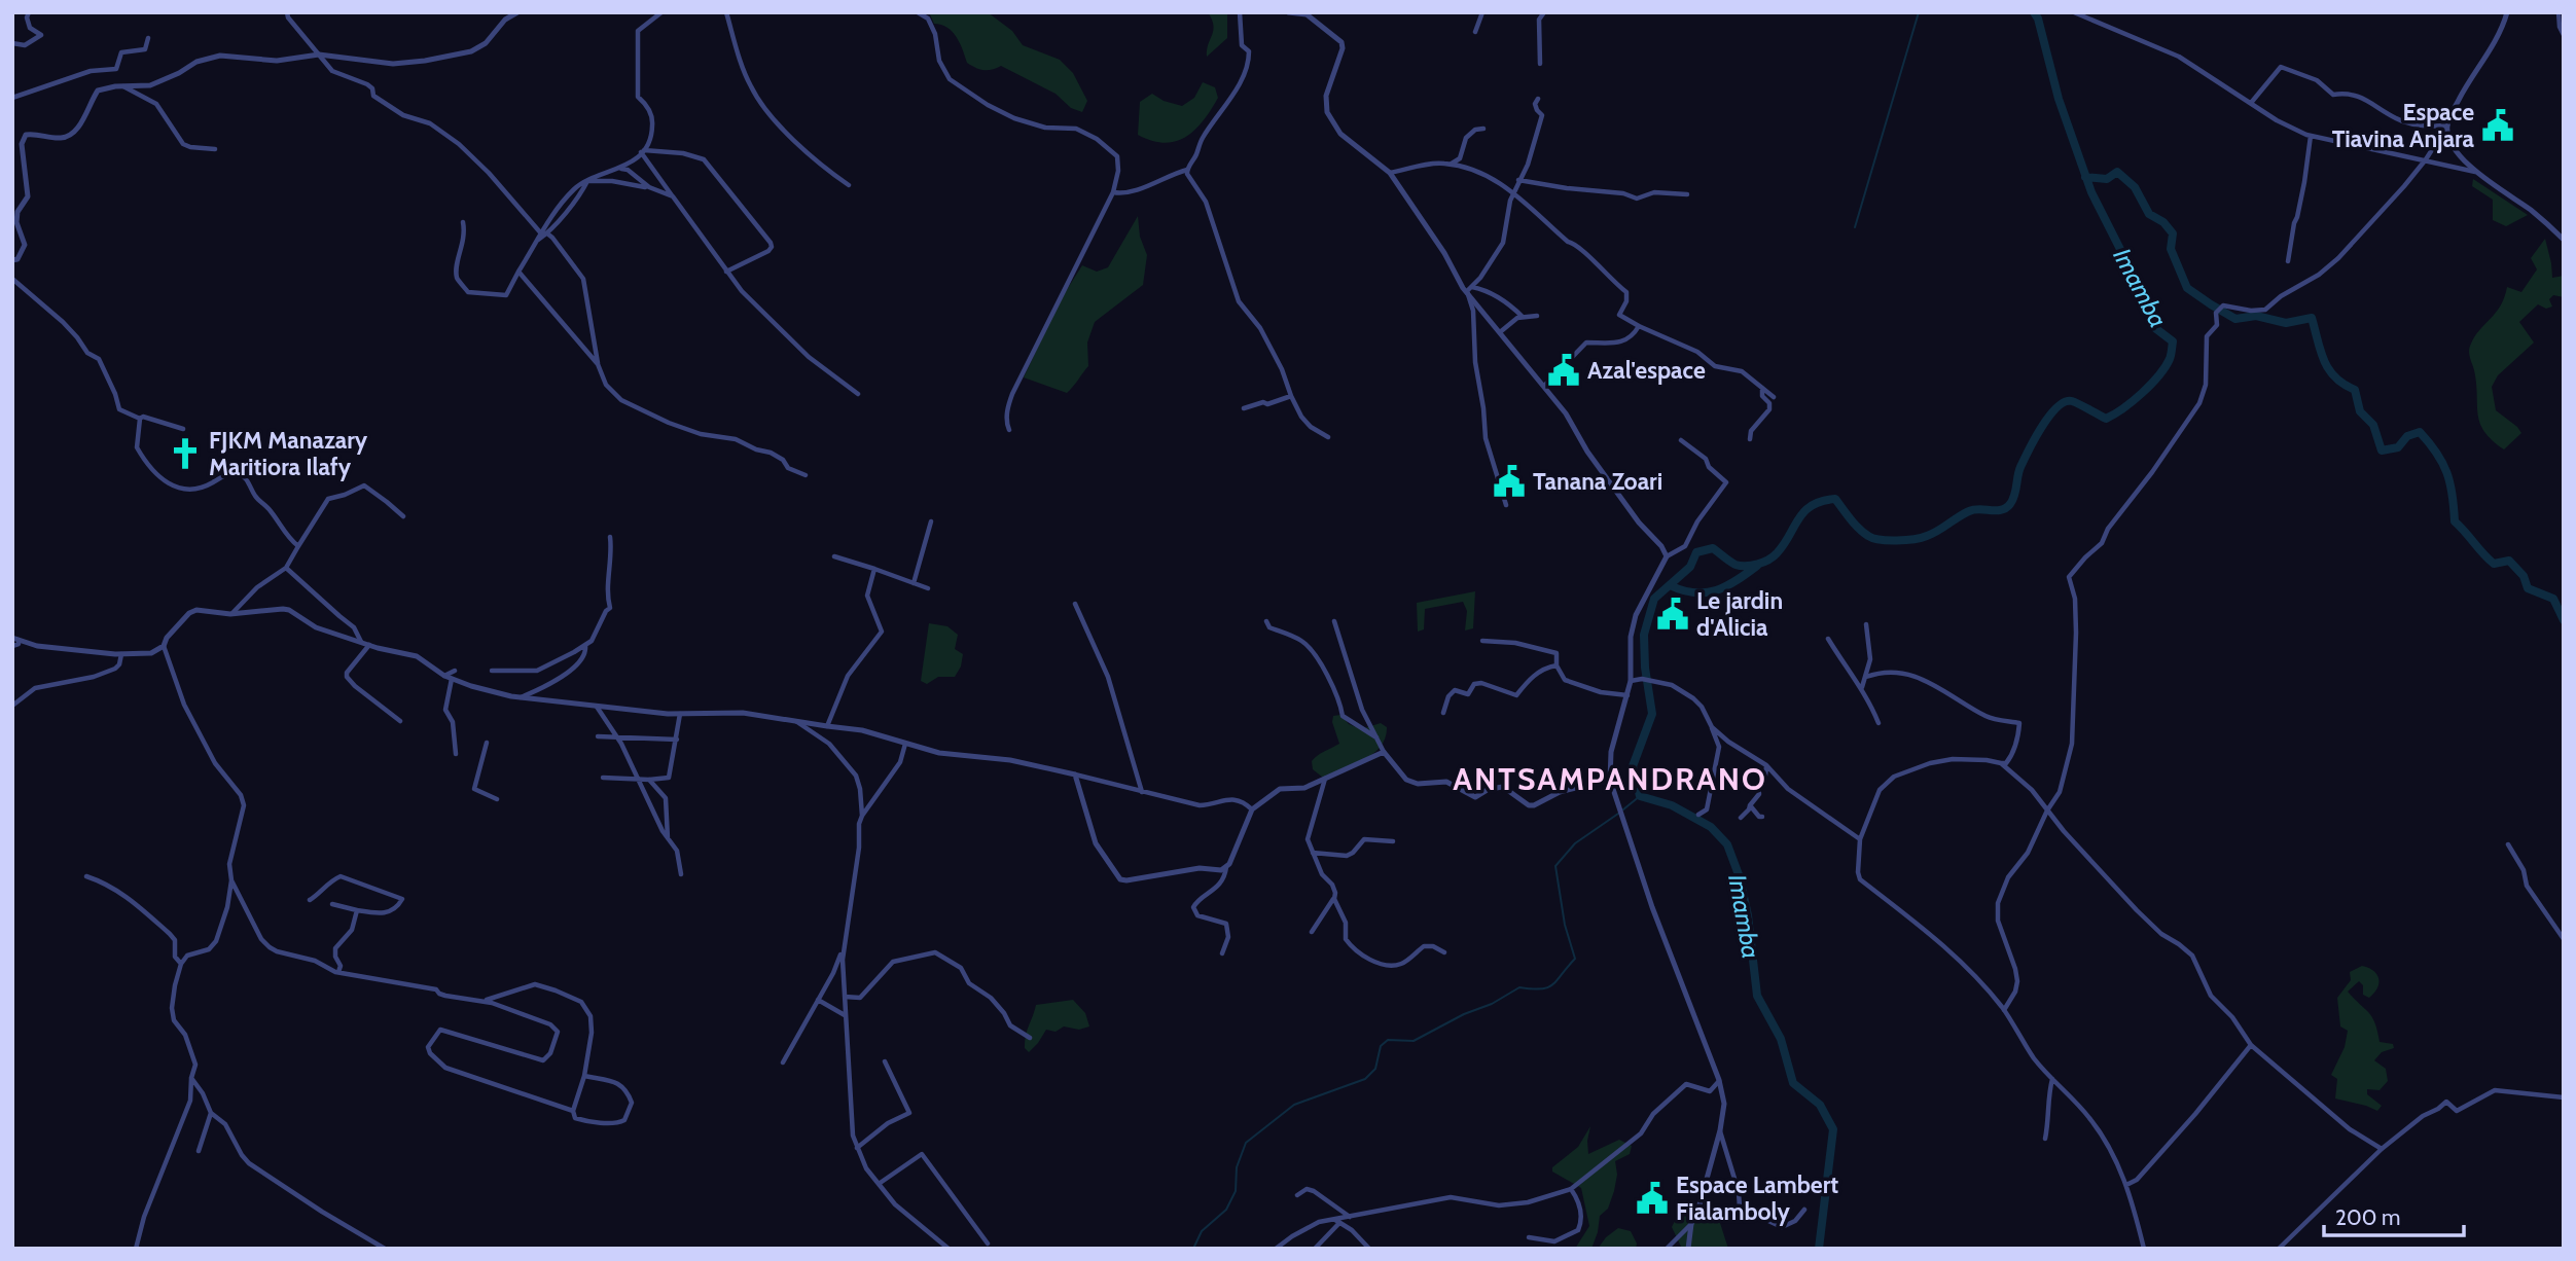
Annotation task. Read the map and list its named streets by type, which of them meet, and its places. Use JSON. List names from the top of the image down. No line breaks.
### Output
{"districts":["ANTSAMPANDRANO"],"water":["Imamba"],"places":{"public building":["Espace Tiavina Anjara","Azal'espace","Tanana Zoari","Le jardin d'Alicia","Espace Lambert Fialamboly"],"church":["FJKM Manazary Maritiora Ilafy"]},"scale_bar":"200 m"}
